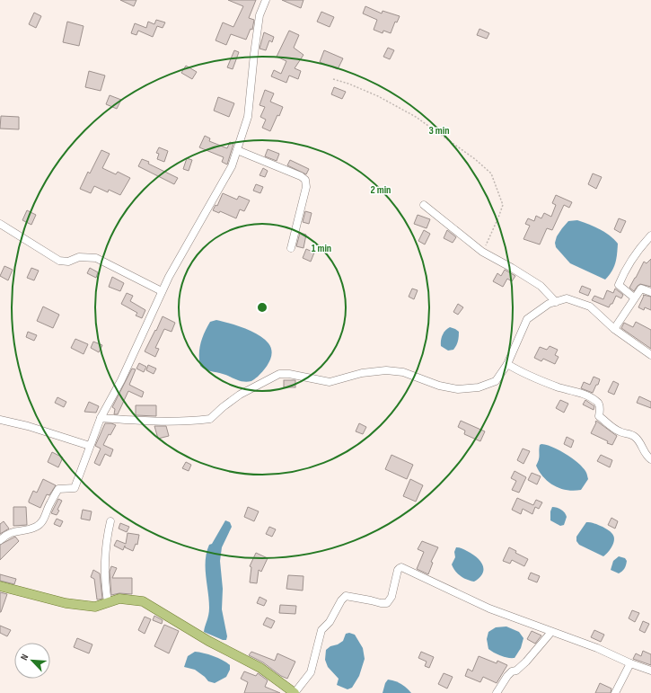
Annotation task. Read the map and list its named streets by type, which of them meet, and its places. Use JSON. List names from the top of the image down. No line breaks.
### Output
{"north":"top left","rings":["3 min","2 min","1 min"]}
